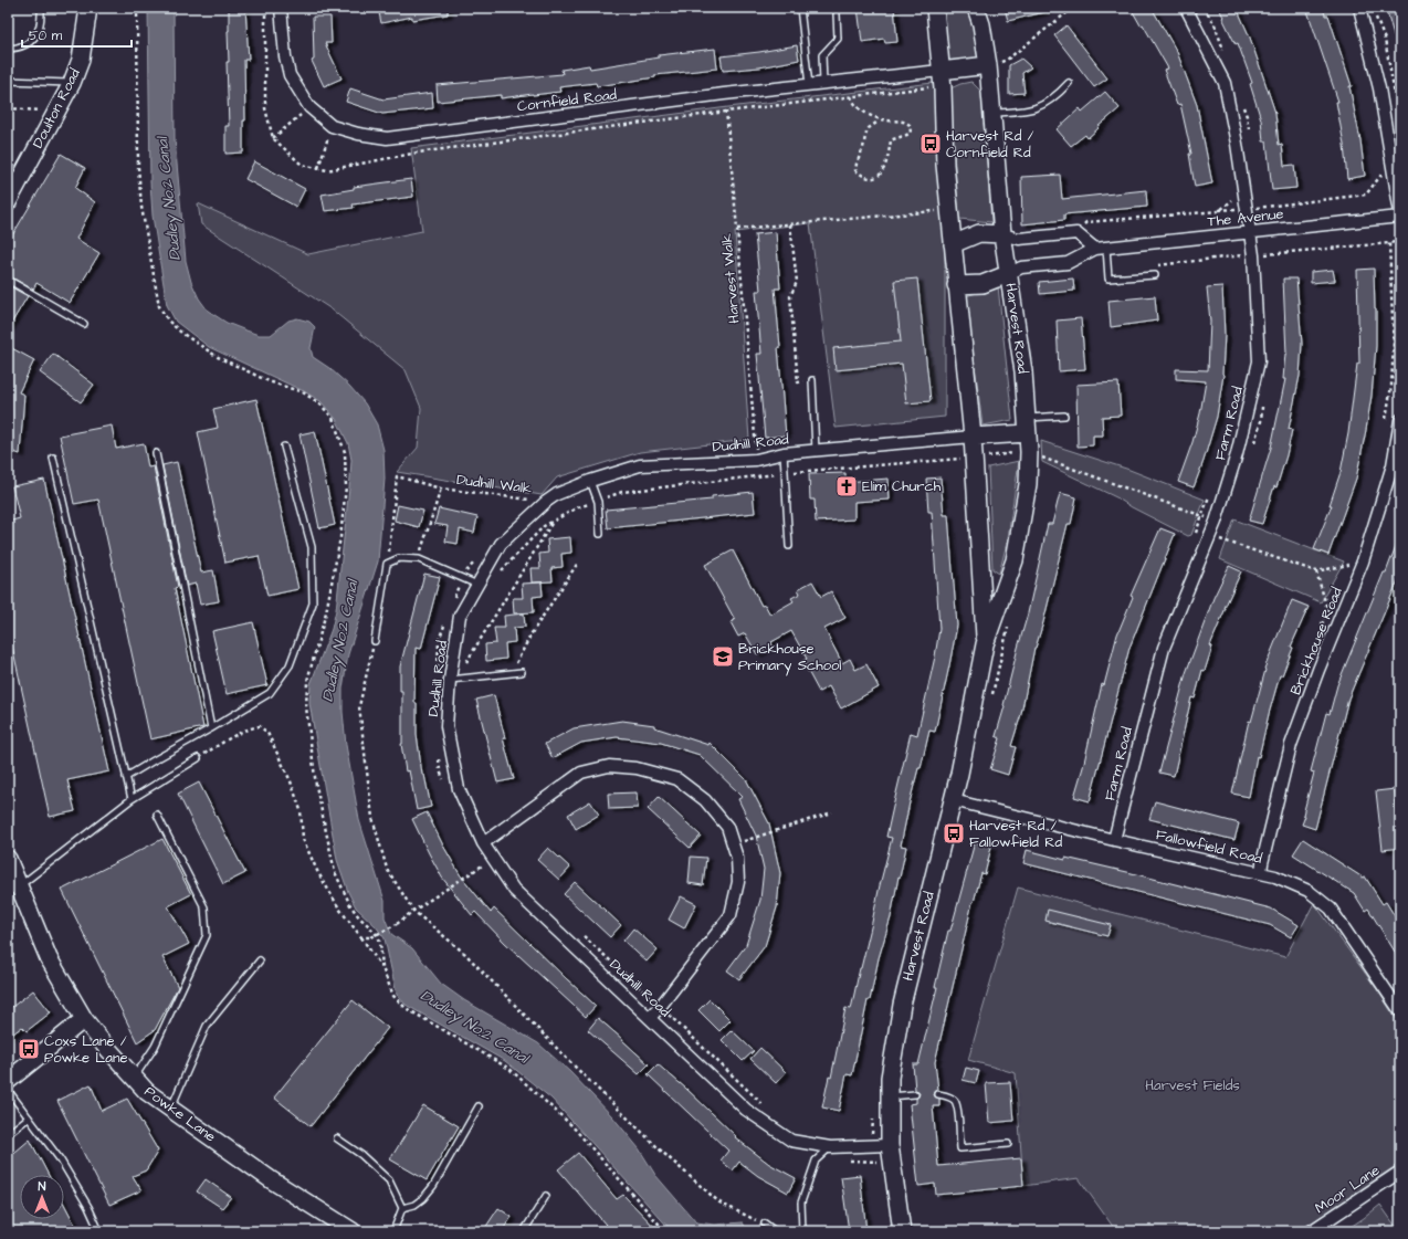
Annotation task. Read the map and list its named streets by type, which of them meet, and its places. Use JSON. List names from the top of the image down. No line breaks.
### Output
{"streets":{"street":["Cornfield Road","Doulton Road","The Avenue","Harvest Road","Farm Road","Dudhill Road","Brickhouse Road","Fallowfield Road","Powke Lane","Moor Lane"],"path":["Harvest Walk","Dudhill Walk"]},"crossings":[["Cornfield Road","Harvest Walk"],["Cornfield Road","Harvest Road"],["The Avenue","Harvest Road"],["The Avenue","Farm Road"],["Harvest Walk","Dudhill Road"],["Harvest Road","Dudhill Road"],["Harvest Road","Fallowfield Road"],["Farm Road","Fallowfield Road"],["Dudhill Road","Dudhill Walk"],["Brickhouse Road","Fallowfield Road"]],"water":["Dudley No.2 Canal"],"parks":["Harvest Fields"],"places":{"bus stop":["Harvest Rd / Cornfield Rd","Harvest Rd / Fallowfield Rd","Coxs Lane / Powke Lane"],"church":["Elim Church"],"school or university":["Brickhouse Primary School"]},"scale_bar":"50 m","north":"top"}
